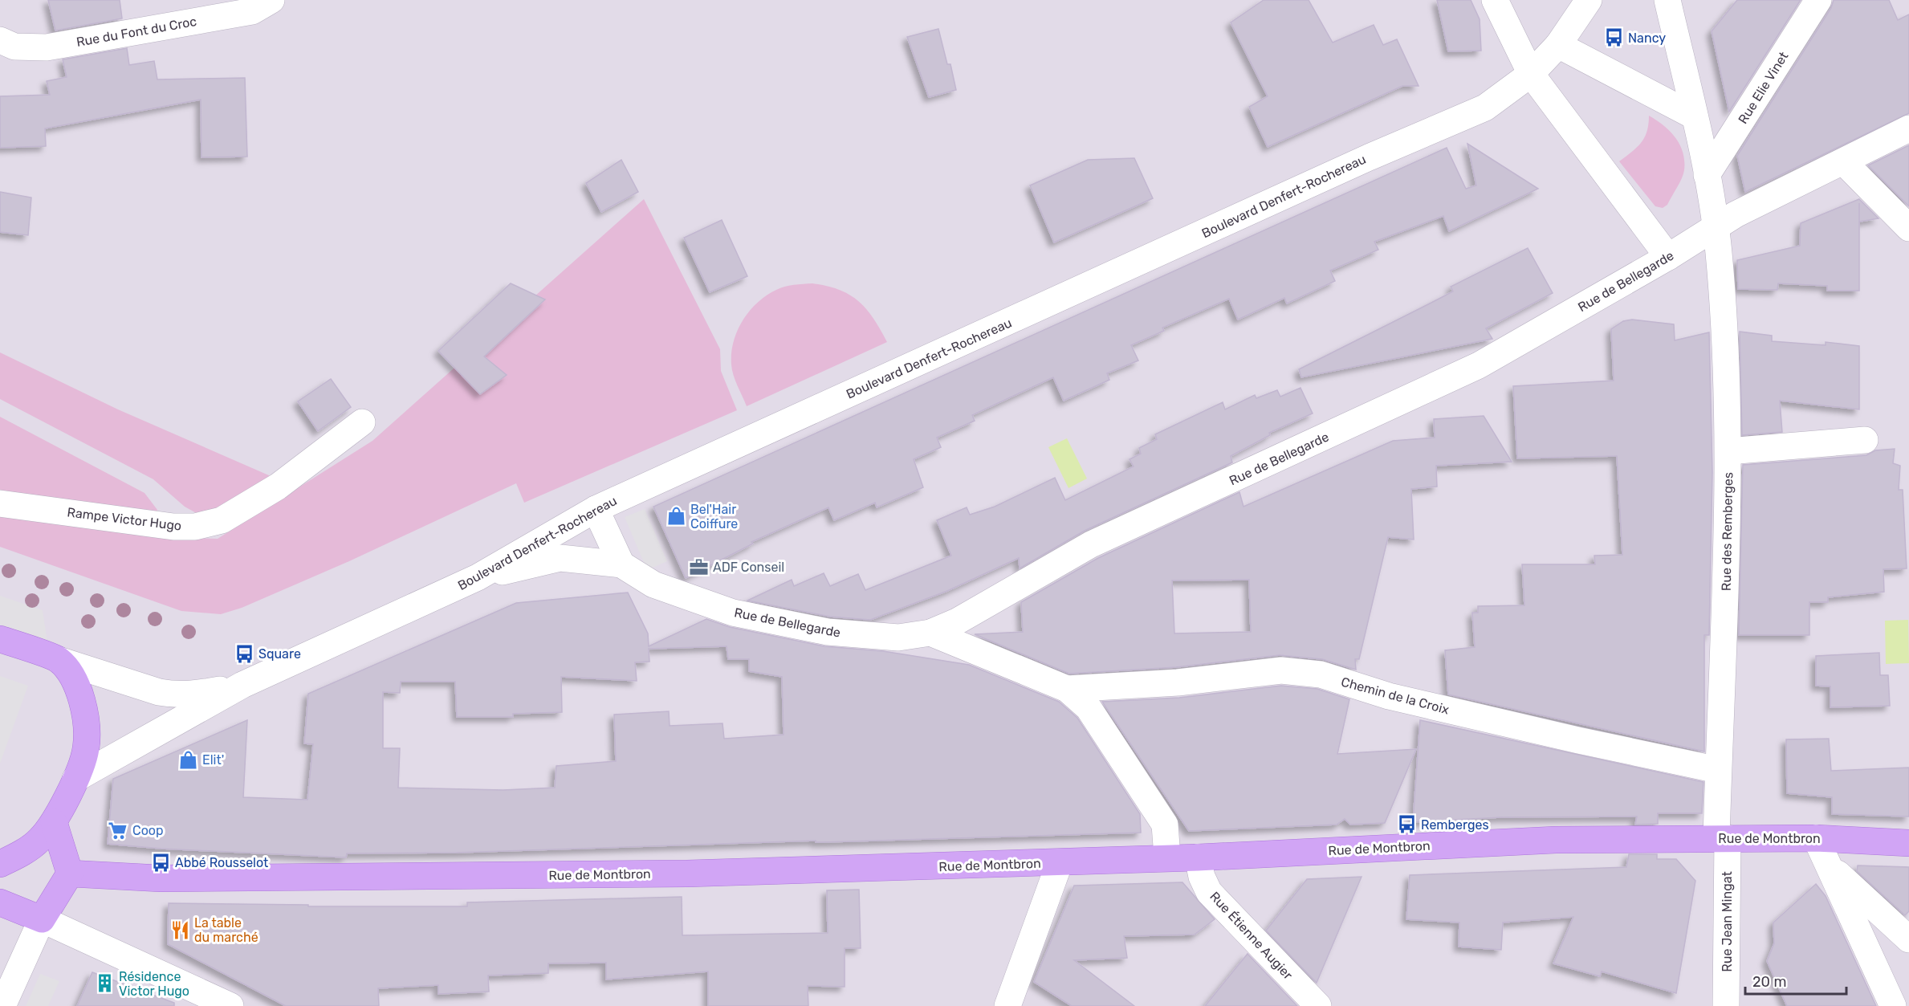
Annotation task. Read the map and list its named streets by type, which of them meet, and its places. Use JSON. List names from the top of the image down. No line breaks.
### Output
{"streets":{"main road":["Rue de Montbron"],"street":["Rue du Font du Croc","Rue Elie Vinet","Boulevard Denfert-Rochereau","Rue de Bellegarde","Rampe Victor Hugo","Rue des Remberges","Chemin de la Croix","Rue Jean Mingat","Rue Étienne Augier"]},"crossings":[["Rue Elie Vinet","Rue des Remberges"],["Boulevard Denfert-Rochereau","Rue de Bellegarde"],["Rue de Bellegarde","Rue des Remberges"],["Rue des Remberges","Chemin de la Croix"],["Rue des Remberges","Rue de Montbron"],["Rue des Remberges","Rue Jean Mingat"],["Rue de Montbron","Rue Jean Mingat"],["Rue de Montbron","Rue Étienne Augier"]],"places":{"bus stop":["Nancy","Square","Remberges","Abbé Rousselot"],"shop":["Bel'Hair Coiffure","Elit'"],"office":["ADF Conseil"],"supermarket":["Coop"],"restaurant":["La table du marché"],"building":["Résidence Victor Hugo"]},"scale_bar":"20 m"}
